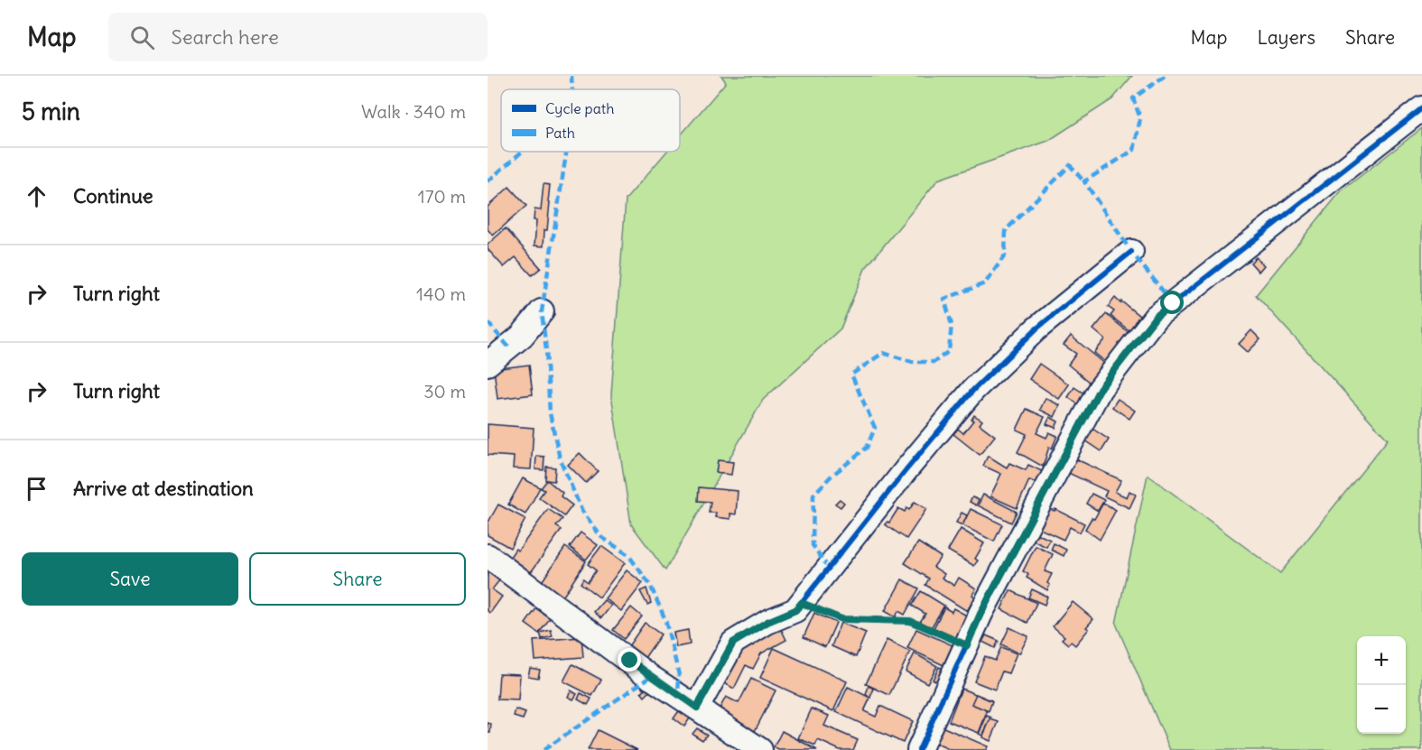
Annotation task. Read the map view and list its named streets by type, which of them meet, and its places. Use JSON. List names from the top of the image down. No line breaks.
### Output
{"legend":["Cycle path","Path"],"page":{"header":"Map","search":"Search here","nav":["Map","Layers","Share"],"heading":["5 min","Walk · 340 m"],"list":[["Continue","170 m"],["Turn right","140 m"],["Turn right","30 m"],"Arrive at destination"],"buttons":["Save","Share"],"map_buttons":["+","−"]}}
